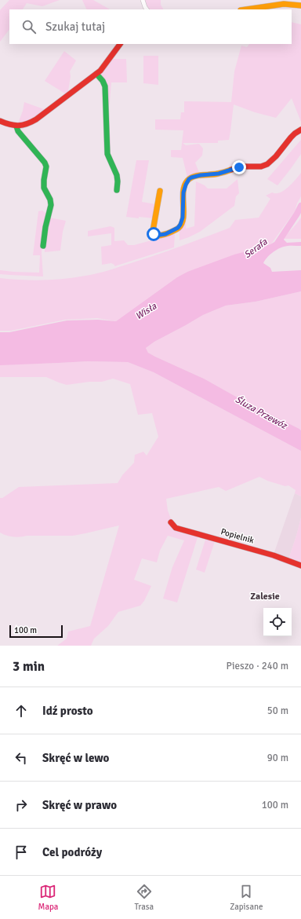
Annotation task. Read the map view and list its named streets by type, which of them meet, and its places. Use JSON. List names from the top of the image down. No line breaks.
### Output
{"streets":{"street":["Popielnik"]},"districts":["Zalesie"],"water":["Serafa","Wisła","Śluza Przewóz"],"scale_bar":"100 m","page":{"search":"Szukaj tutaj","scale":"100 m","heading":["3 min","Pieszo · 240 m"],"list":[["Idź prosto","50 m"],["Skręć w lewo","90 m"],["Skręć w prawo","100 m"],"Cel podróży"],"nav":["Mapa","Trasa","Zapisane"]}}
